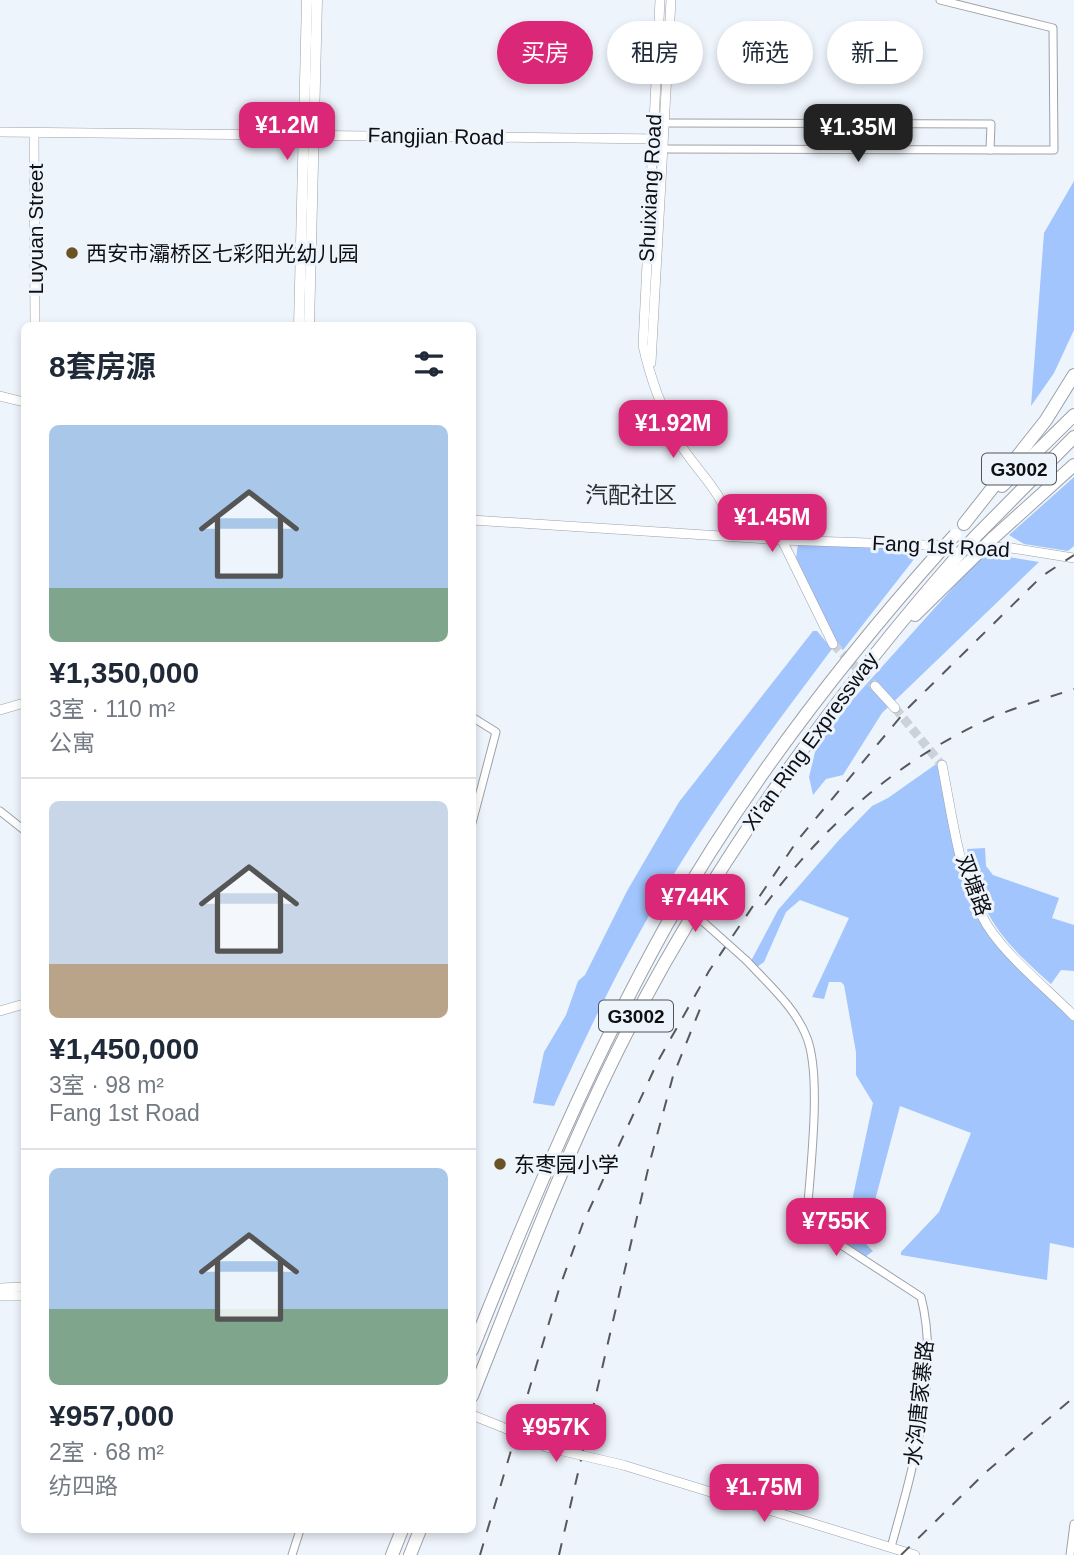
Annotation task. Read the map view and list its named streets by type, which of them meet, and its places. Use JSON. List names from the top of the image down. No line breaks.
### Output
{"streets":{"highway":["G3002","Xi'an Ring Expressway"],"street":["Fangjian Road","Shuixiang Road","Luyuan Street","Fang 1st Road","双塘路","水沟唐家寨路"]},"crossings":[["Fangjian Road","Shuixiang Road"],["Fangjian Road","Luyuan Street"],["Shuixiang Road","Fang 1st Road"]],"districts":["汽配社区"],"places":["西安市灞桥区七彩阳光幼儿园","东枣园小学"],"page":{"chip":["买房","租房","筛选","新上"],"price":["¥1.2M","¥1.35M","¥1.92M","¥1.45M","¥744K","¥755K","¥957K","¥1.75M"],"heading":"8套房源","list":[{"name":"¥1,350,000","note":"3室 · 110 m² · 公寓"},{"name":"¥1,450,000","note":"3室 · 98 m² · Fang 1st Road"},{"name":"¥957,000","note":"2室 · 68 m² · 纺四路"}]}}
